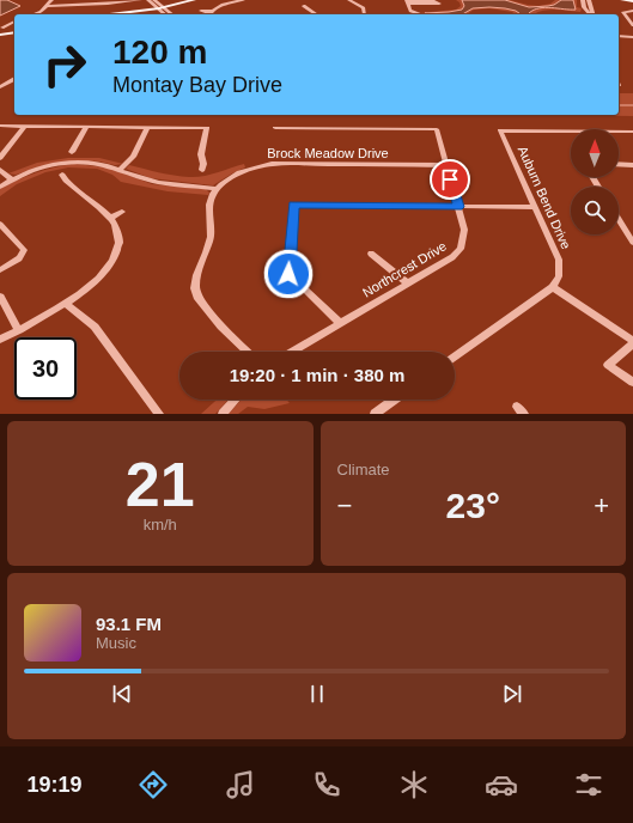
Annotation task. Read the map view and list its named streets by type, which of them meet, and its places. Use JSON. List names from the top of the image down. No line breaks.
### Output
{"streets":{"street":["Brock Meadow Drive","Auburn Bend Drive","Northcrest Drive"]},"crossings":[["Brock Meadow Drive","Northcrest Drive"]],"north":"top","page":{"turn":["120 m","Montay Bay Drive"],"limit":"30","trip":"19:20 · 1 min · 380 m","tile":[["21","km/h"],"Climate"],"heat":["−","23°","+"],"song":["93.1 FM","Music"],"tabs":"19:19"}}
